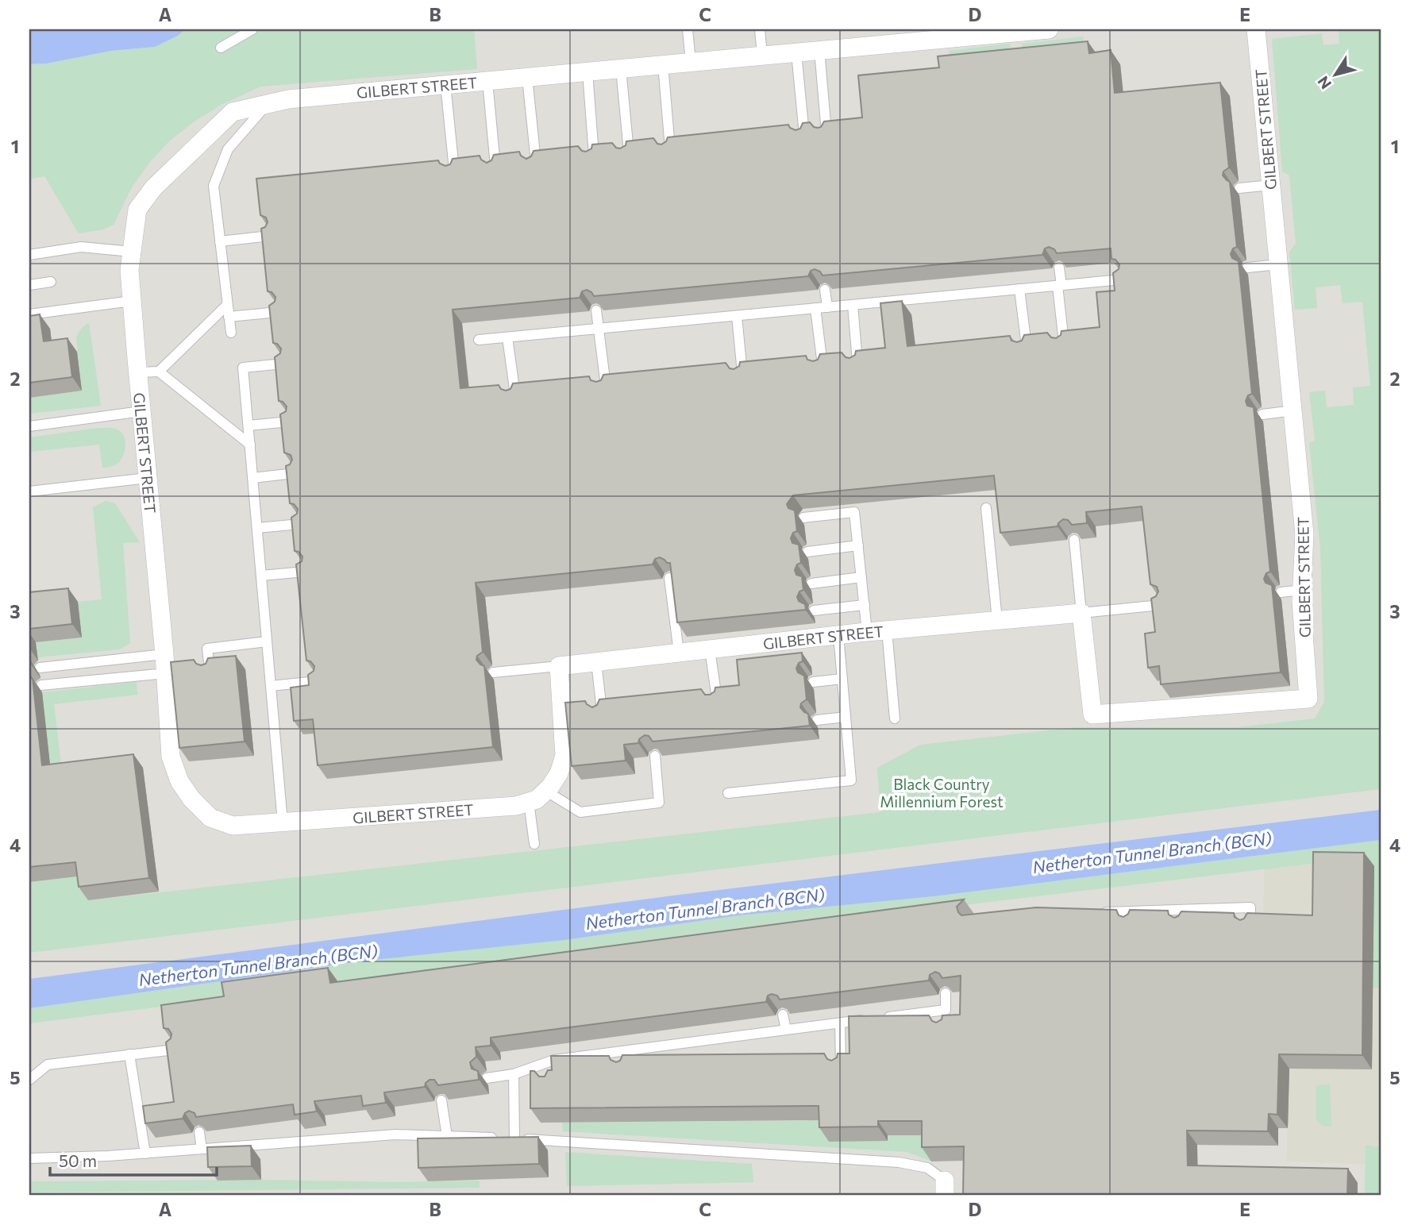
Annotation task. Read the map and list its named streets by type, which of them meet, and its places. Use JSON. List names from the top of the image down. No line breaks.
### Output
{"streets":{"street":["GILBERT STREET"]},"water":["Netherton Tunnel Branch (BCN)"],"parks":["Black Country Millennium Forest"],"scale_bar":"50 m","north":"bottom left","grid":{"columns":["A","B","C","D","E"],"rows":["1","2","3","4","5"]}}
